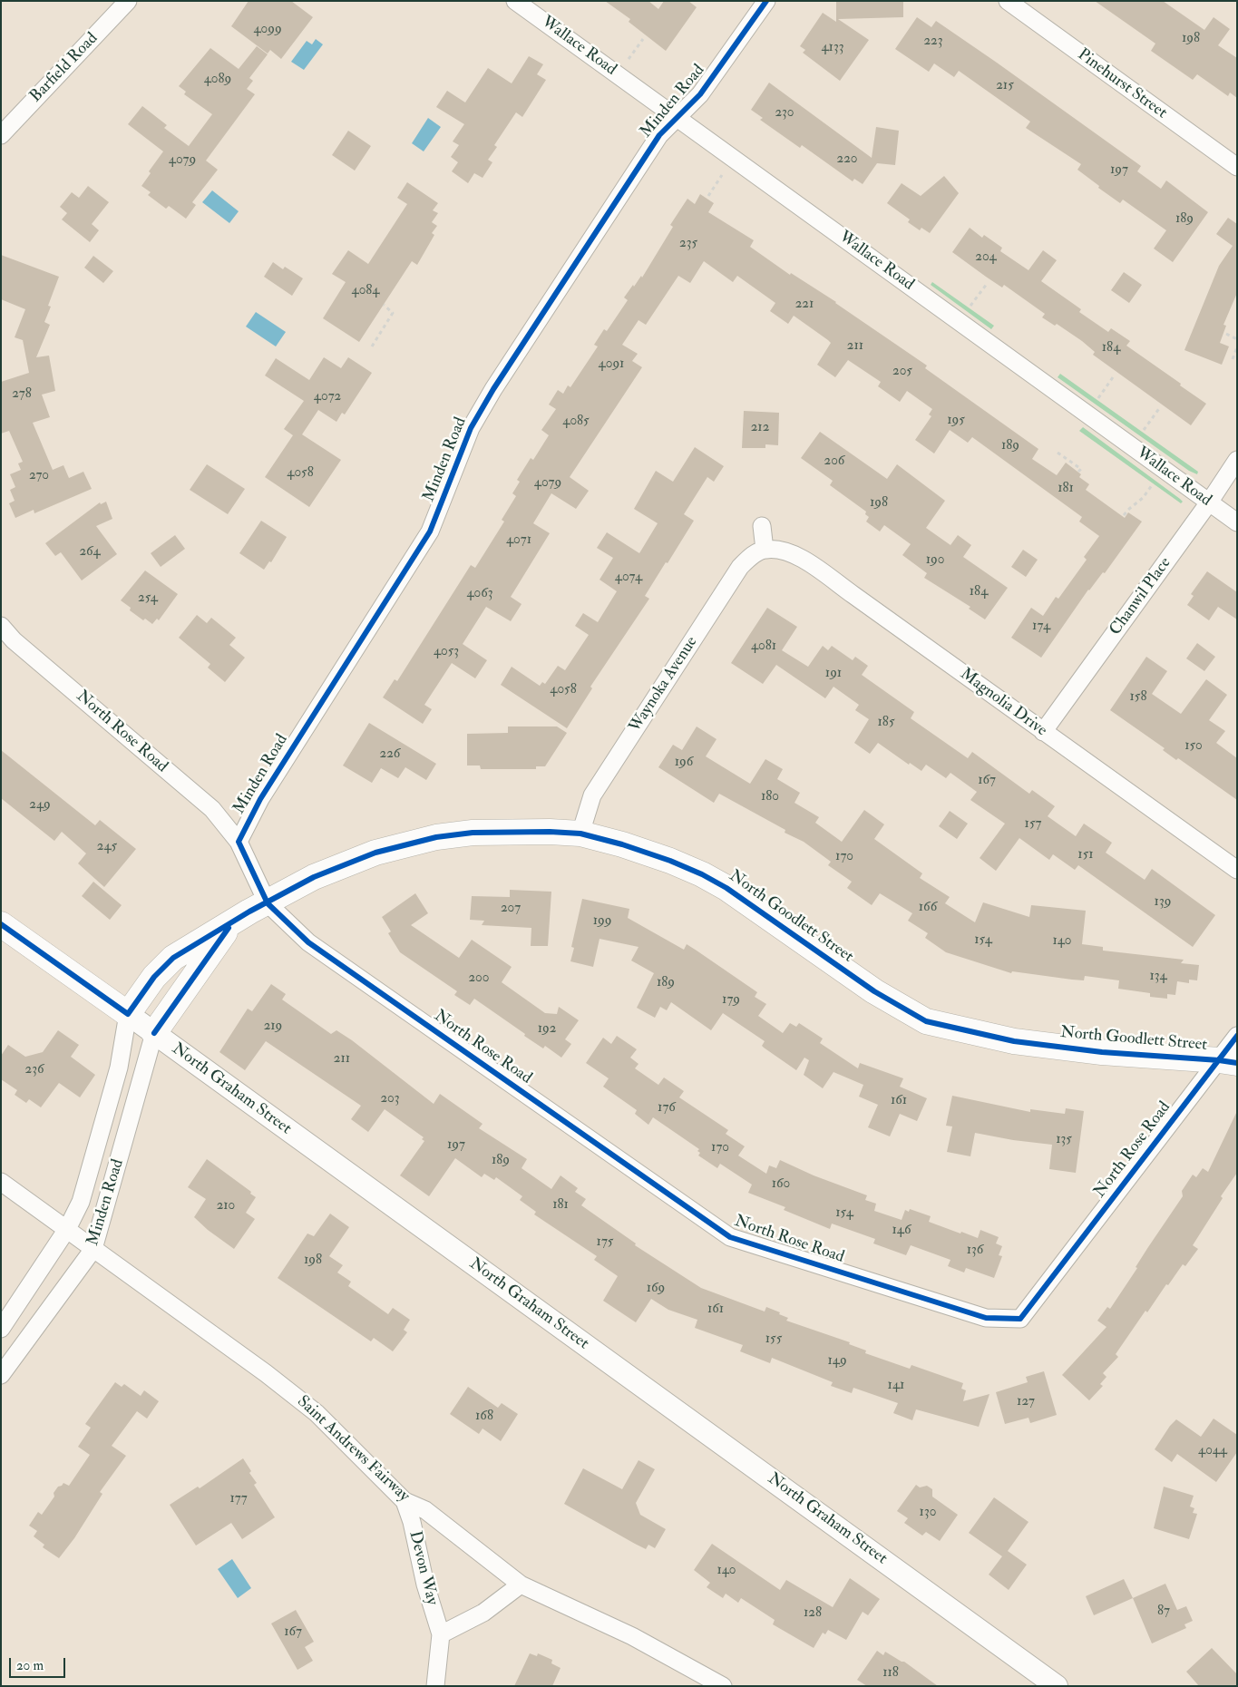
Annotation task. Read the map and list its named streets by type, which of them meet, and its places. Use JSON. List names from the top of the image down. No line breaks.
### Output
{"streets":{"main road":["North Goodlett Street","North Graham Street"],"street":["Wallace Road","Barfield Road","Pinehurst Street","Minden Road","Chanwil Place","Waynoka Avenue","Magnolia Drive","North Rose Road","Saint Andrews Fairway","Devon Way"]},"crossings":[["Wallace Road","Minden Road"],["Wallace Road","Chanwil Place"],["Minden Road","North Rose Road"],["Minden Road","North Goodlett Street"],["Minden Road","North Graham Street"],["Minden Road","Saint Andrews Fairway"],["Chanwil Place","Magnolia Drive"],["Waynoka Avenue","Magnolia Drive"],["Waynoka Avenue","North Goodlett Street"],["North Rose Road","North Goodlett Street"],["North Goodlett Street","North Graham Street"],["Saint Andrews Fairway","Devon Way"]],"house_numbers":["4099","198","223","4133","4089","215","230","220","4079","197","189","235","204","4084","221","211","184","4091","205","278","4072","195","4085","212","189","206","4058","270","4079","181","198","4071","264","190","4074","184","4063","254","174","4081","4053","191","4058","158","185","150","226","196","167","180","249","157","245","151","170","139","166","207","199","154","140","134","200","189","179","219","192","211","236","203","161","176","135","197","170","189","160","181","210","154","146","175","136","198","169","161","155","149","141","127","168","4044","177","130","140","87","128","167","118"],"scale_bar":"20 m"}
